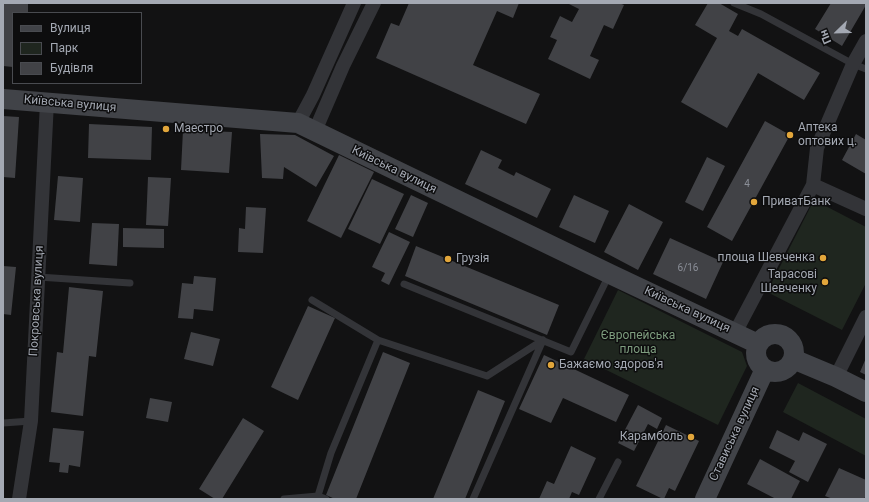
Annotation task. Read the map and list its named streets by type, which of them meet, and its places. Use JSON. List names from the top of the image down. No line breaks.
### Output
{"streets":{"main road":["Київська вулиця","Стависька вулиця"],"street":["Покровська вулиця"]},"crossings":[["Київська вулиця","Покровська вулиця"],["Київська вулиця","Стависька вулиця"]],"parks":["Європейська площа"],"places":["Маестро","Аптека оптових ц.","ПриватБанк","площа Шевченка","Грузія","Тарасові Шевченку","Бажаємо здоров'я","Карамболь"],"house_numbers":["4","6/16"],"legend":["Вулиця","Парк","Будівля"],"north":"bottom left"}
